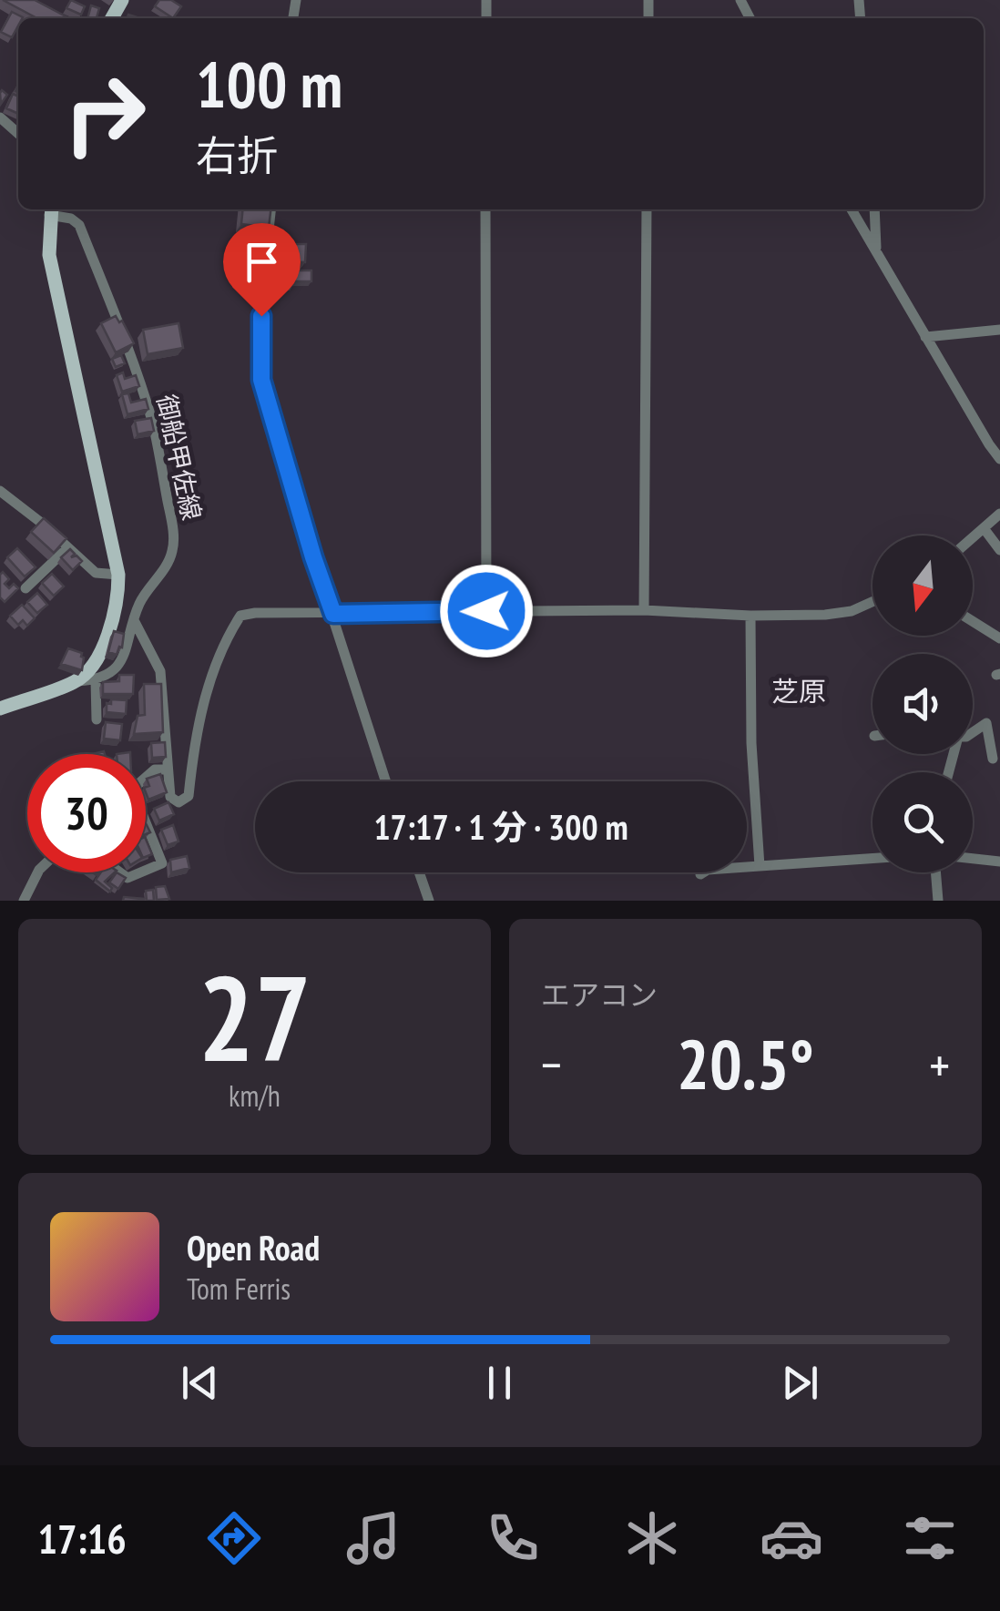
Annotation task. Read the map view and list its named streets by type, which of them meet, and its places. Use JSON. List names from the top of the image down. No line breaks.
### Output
{"streets":{"street":["御船甲佐線"]},"districts":["芝原"],"north":"bottom","page":{"turn":["100 m","右折"],"limit":"30","trip":"17:17 · 1 分 · 300 m","tile":[["27","km/h"],"エアコン"],"heat":["−","20.5°","+"],"song":["Open Road","Tom Ferris"],"tabs":"17:16"}}
